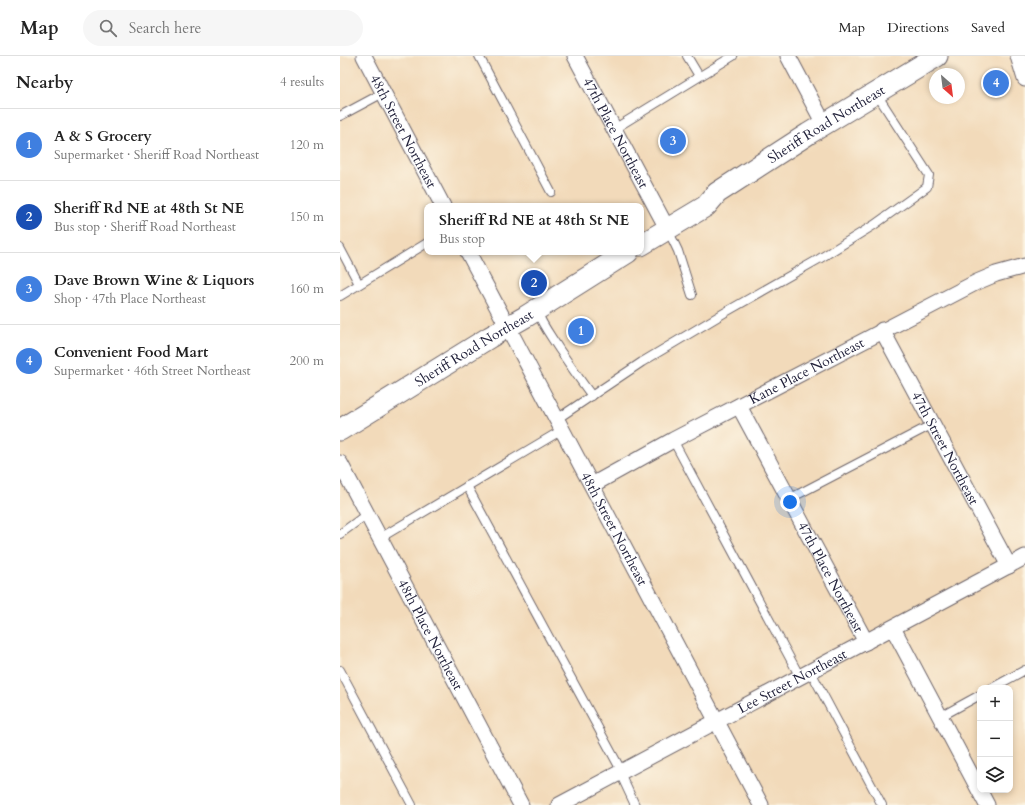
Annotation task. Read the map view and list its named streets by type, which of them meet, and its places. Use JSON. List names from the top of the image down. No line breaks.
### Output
{"streets":{"main road":["Sheriff Road Northeast"],"street":["48th Street Northeast","47th Place Northeast","Kane Place Northeast","47th Street Northeast","48th Place Northeast","Lee Street Northeast"]},"crossings":[["Sheriff Road Northeast","48th Street Northeast"],["Sheriff Road Northeast","47th Place Northeast"],["48th Street Northeast","Kane Place Northeast"],["48th Street Northeast","Lee Street Northeast"],["47th Place Northeast","Kane Place Northeast"],["47th Place Northeast","Lee Street Northeast"],["Kane Place Northeast","47th Street Northeast"],["47th Street Northeast","Lee Street Northeast"]],"north":"bottom right","page":{"header":"Map","search":"Search here","nav":["Map","Directions","Saved"],"heading":["Nearby","4 results"],"pins":["4","3","2","1"],"list":[{"mark":"1","name":"A & S Grocery","note":"Supermarket · Sheriff Road Northeast","value":"120 m"},{"mark":"2","name":"Sheriff Rd NE at 48th St NE","note":"Bus stop · Sheriff Road Northeast","value":"150 m"},{"mark":"3","name":"Dave Brown Wine & Liquors","note":"Shop · 47th Place Northeast","value":"160 m"},{"mark":"4","name":"Convenient Food Mart","note":"Supermarket · 46th Street Northeast","value":"200 m"}],"popup":["Sheriff Rd NE at 48th St NE","Bus stop"],"map_buttons":["+","−"]}}
